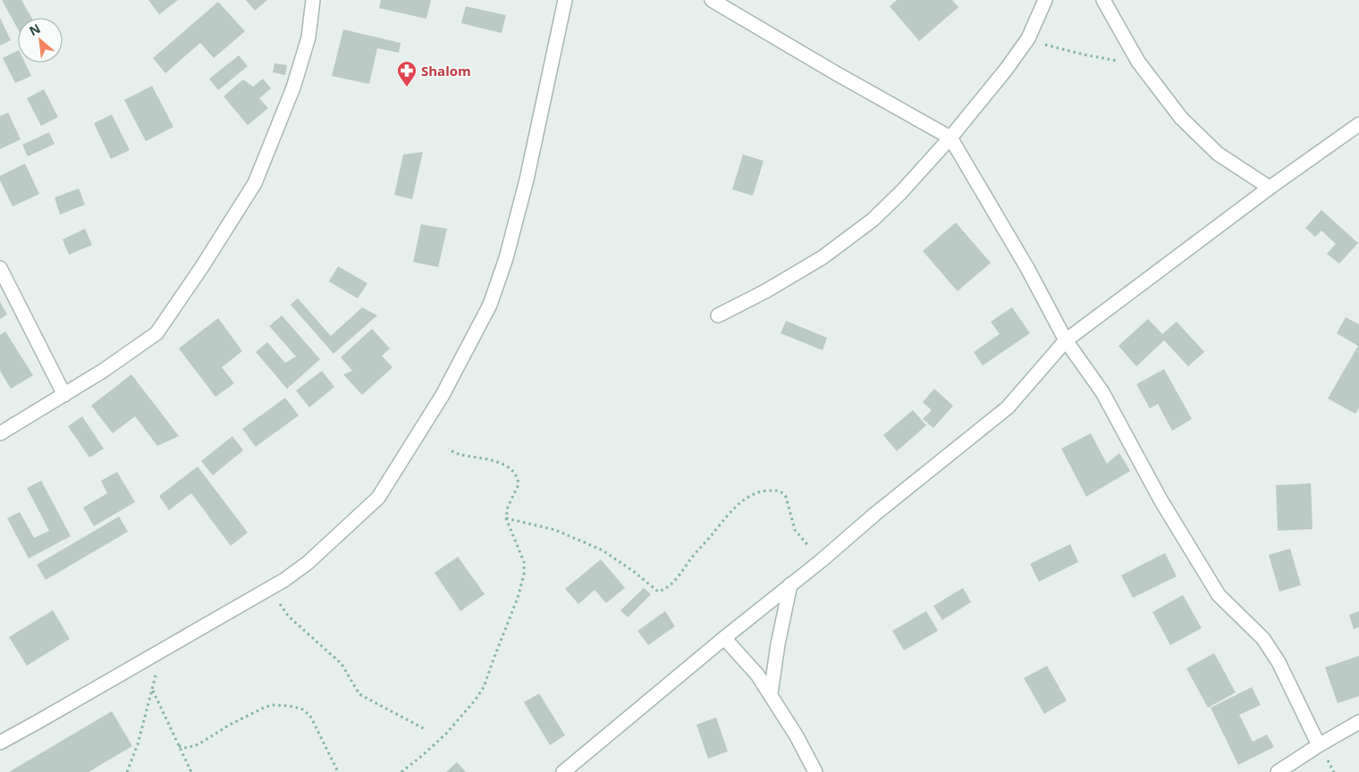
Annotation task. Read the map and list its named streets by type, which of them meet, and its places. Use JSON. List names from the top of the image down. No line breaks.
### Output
{"places":{"pharmacy":["Shalom"]},"north":"top left"}
